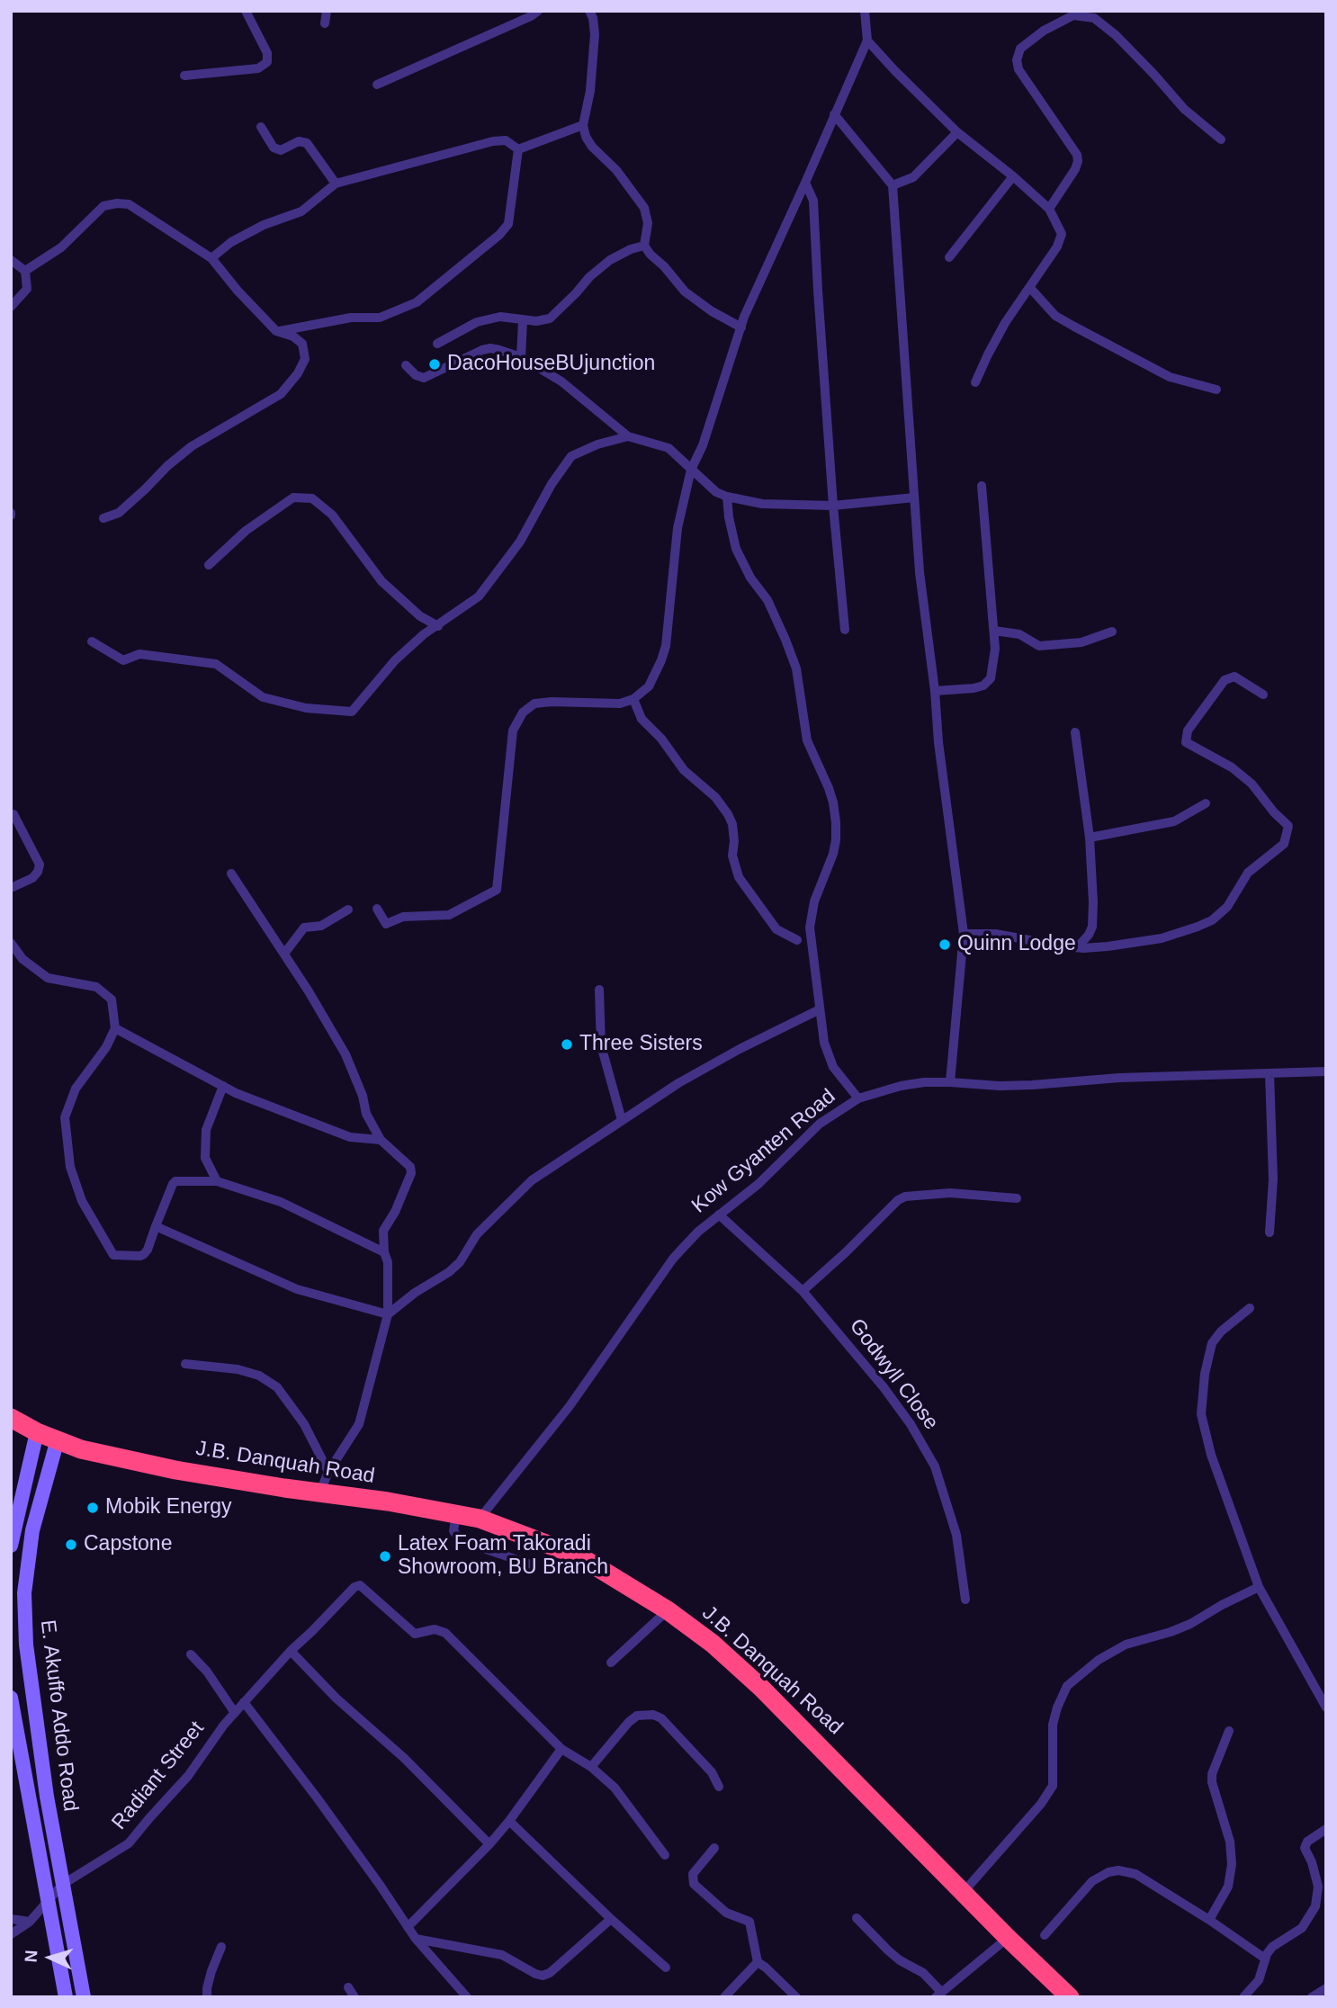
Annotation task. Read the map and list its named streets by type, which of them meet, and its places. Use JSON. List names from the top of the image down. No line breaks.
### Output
{"streets":{"highway":["J.B. Danquah Road"],"main road":["E. Akuffo Addo Road"],"street":["Kow Gyanten Road","Godwyll Close","Radiant Street"]},"crossings":[["Kow Gyanten Road","Godwyll Close"],["Kow Gyanten Road","J.B. Danquah Road"],["J.B. Danquah Road","E. Akuffo Addo Road"],["E. Akuffo Addo Road","Radiant Street"]],"places":["DacoHouseBUjunction","Quinn Lodge","Three Sisters","Mobik Energy","Capstone","Latex Foam Takoradi Showroom, BU Branch"],"north":"left"}
